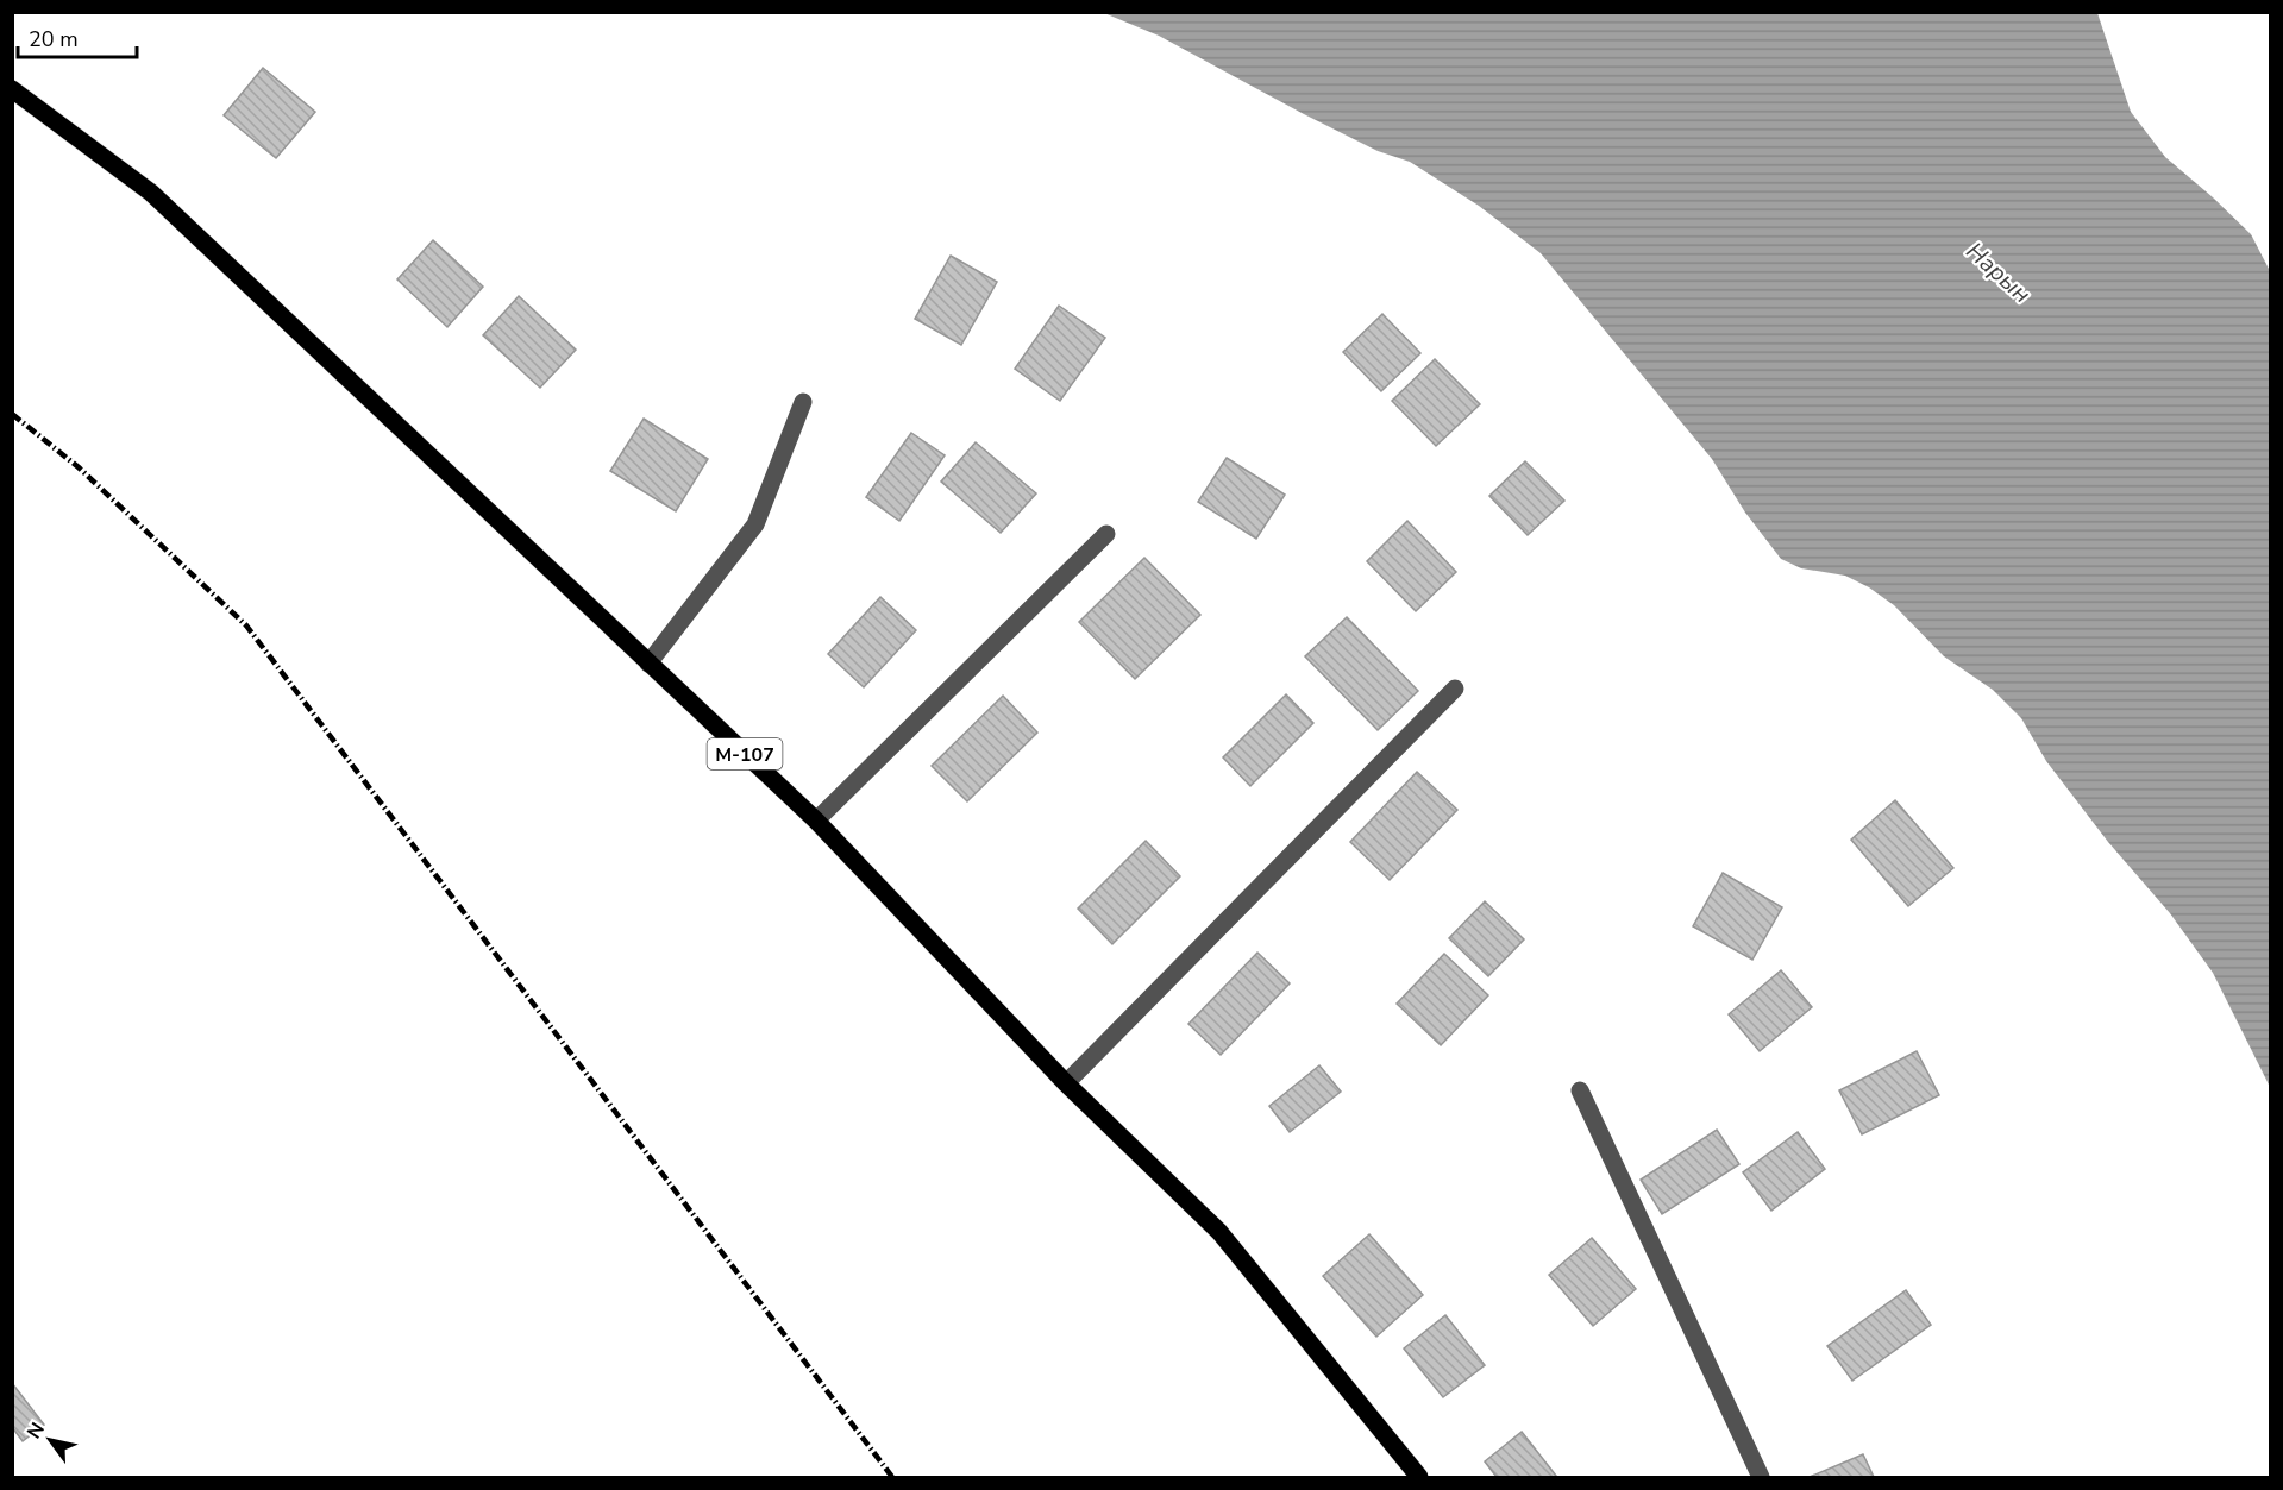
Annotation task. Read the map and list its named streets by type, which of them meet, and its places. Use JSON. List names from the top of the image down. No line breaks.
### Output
{"streets":{"main road":["М-107"]},"water":["Нарын"],"scale_bar":"20 m","north":"top left"}
